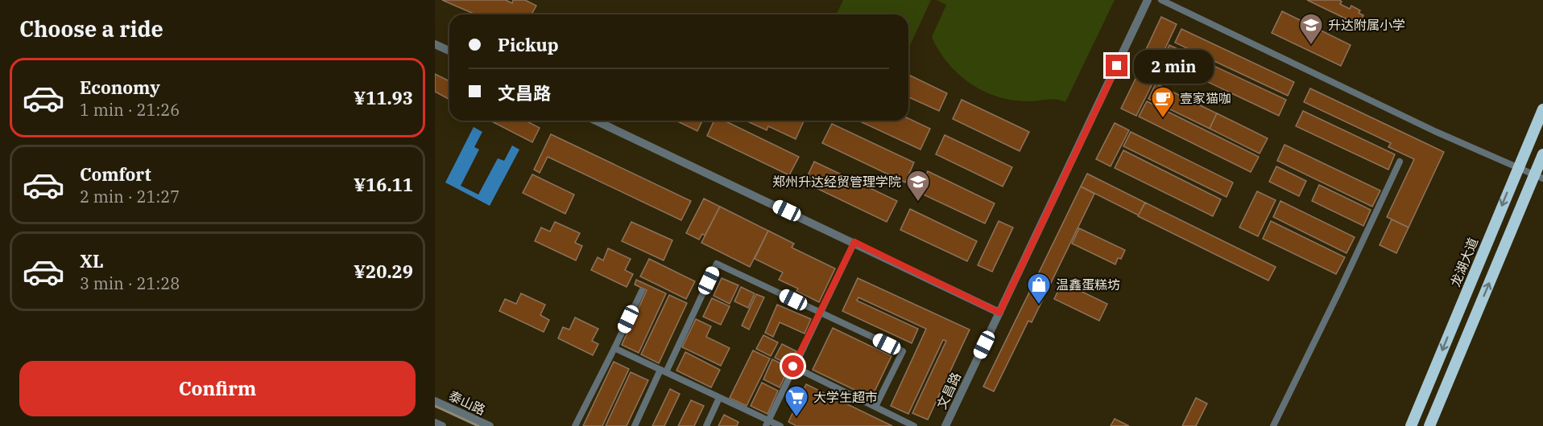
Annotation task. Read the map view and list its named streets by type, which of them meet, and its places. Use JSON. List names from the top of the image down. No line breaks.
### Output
{"streets":{"highway":["龙湖大道"],"street":["文昌路","泰山路"]},"places":{"school or university":["升达附属小学","郑州升达经贸管理学院"],"cafe":["壹家猫咖"],"shop":["温鑫蛋糕坊"],"supermarket":["大学生超市"]},"page":{"heading":"Choose a ride","banner":["Pickup","文昌路"],"bubble":"2 min","list":[{"name":"Economy","note":"1 min · 21:26","value":"¥11.93"},{"name":"Comfort","note":"2 min · 21:27","value":"¥16.11"},{"name":"XL","note":"3 min · 21:28","value":"¥20.29"}],"buttons":"Confirm"}}
